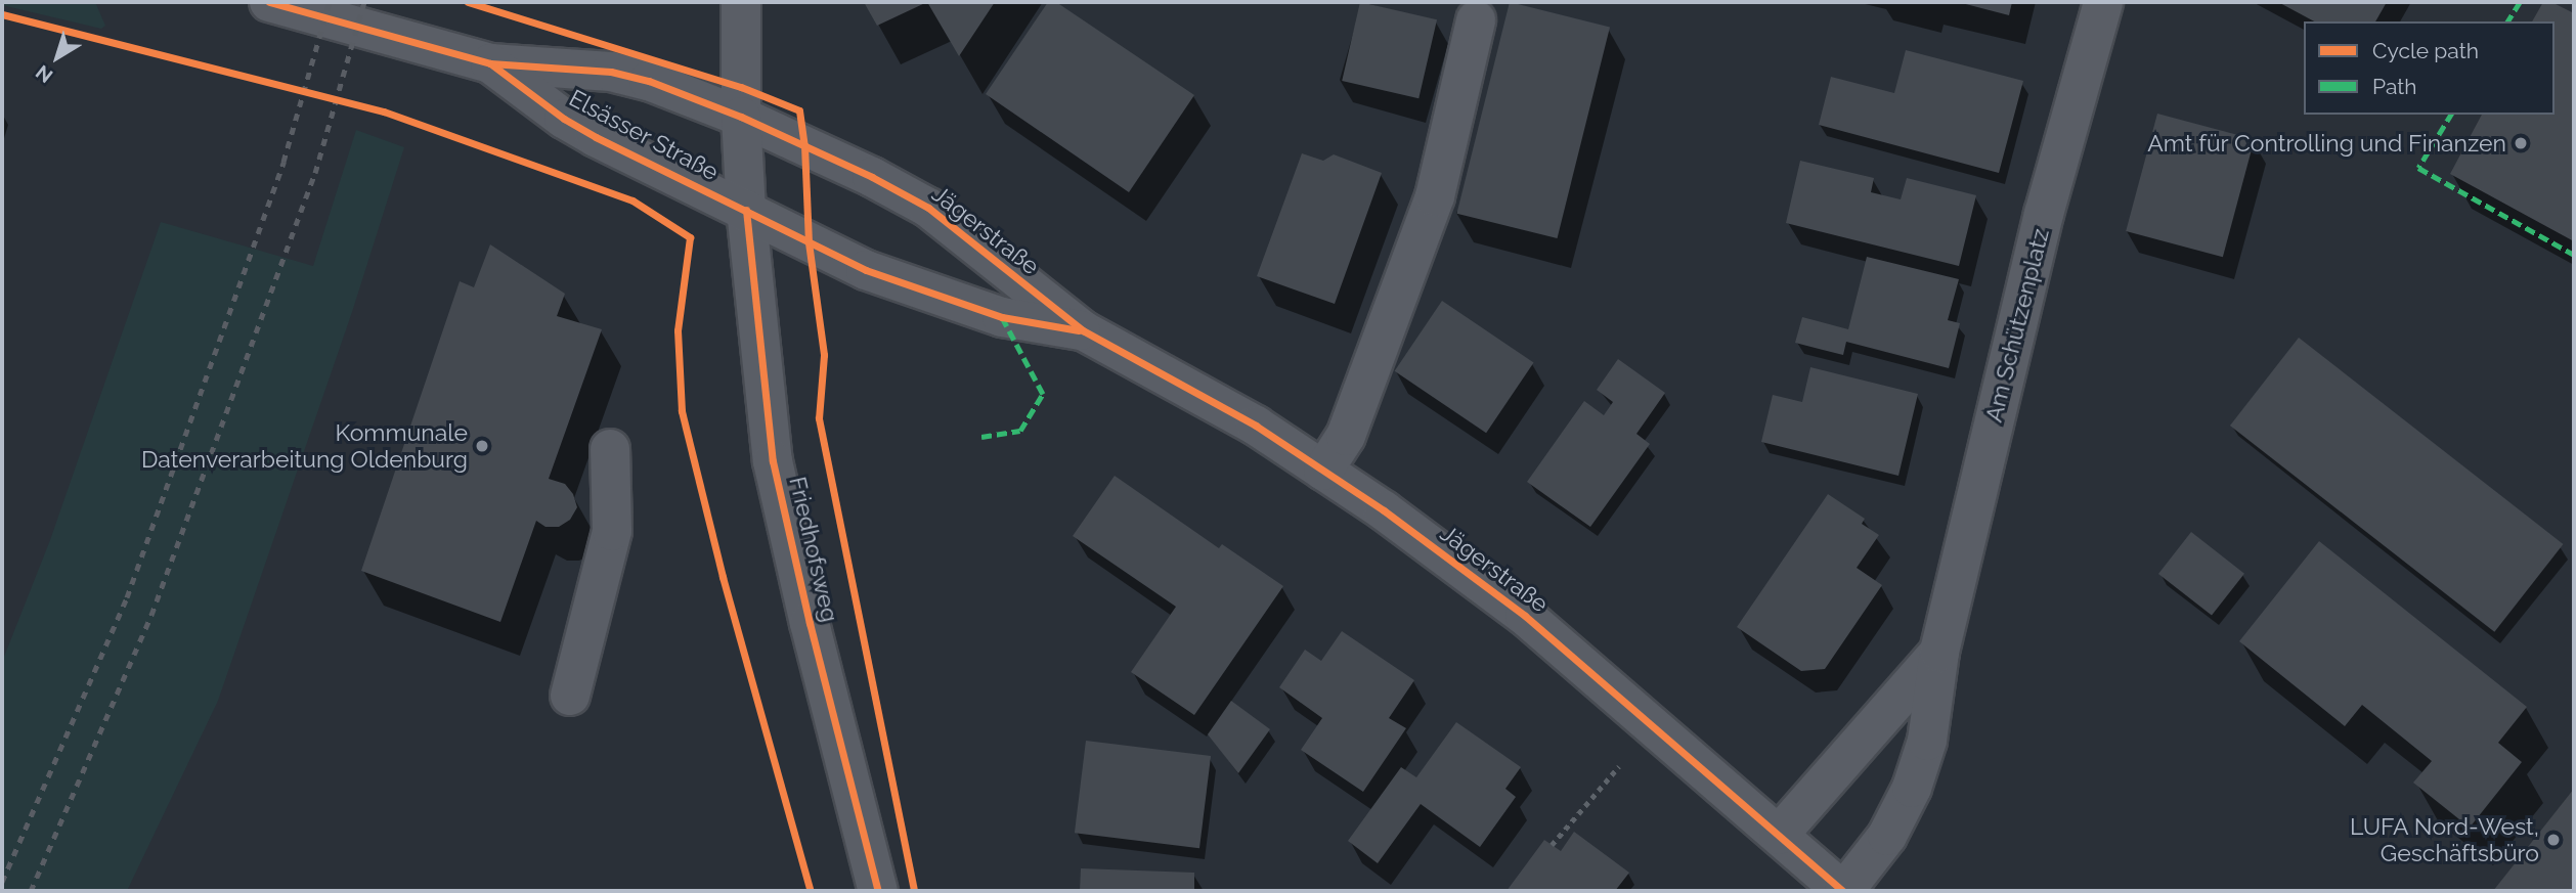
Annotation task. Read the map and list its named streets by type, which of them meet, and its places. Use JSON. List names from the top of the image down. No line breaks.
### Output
{"streets":{"street":["Elsässer Straße","Jägerstraße","Am Schützenplatz","Friedhofsweg"]},"crossings":[["Elsässer Straße","Jägerstraße"],["Elsässer Straße","Friedhofsweg"],["Jägerstraße","Am Schützenplatz"],["Jägerstraße","Friedhofsweg"]],"places":["Amt für Controlling und Finanzen","Kommunale Datenverarbeitung Oldenburg","LUFA Nord-West, Geschäftsbüro"],"legend":["Cycle path","Path"],"north":"bottom left"}
